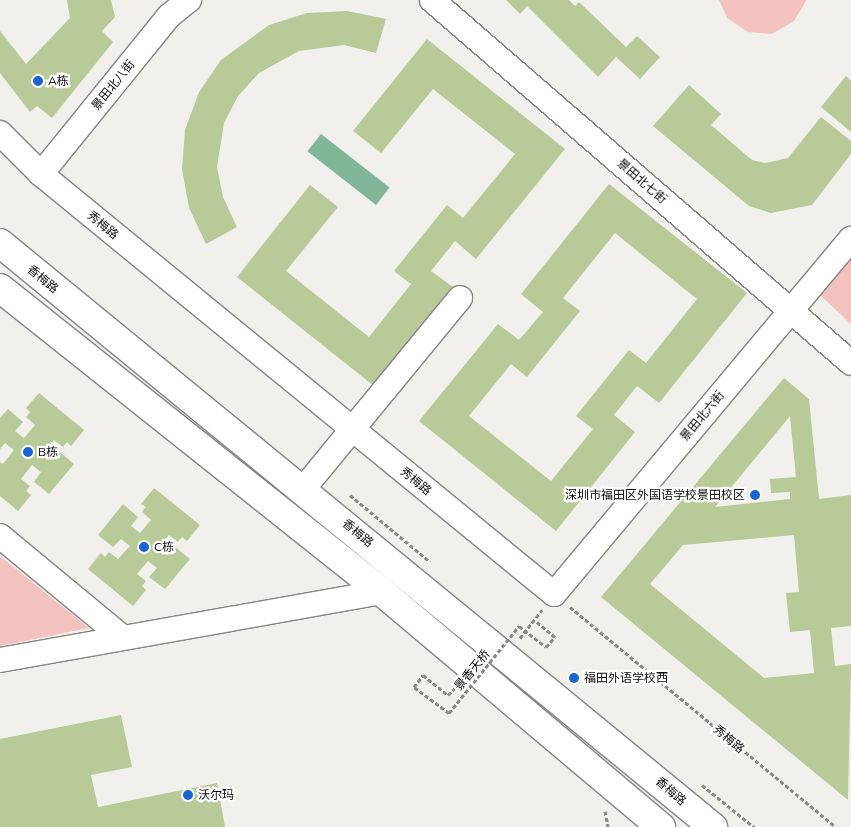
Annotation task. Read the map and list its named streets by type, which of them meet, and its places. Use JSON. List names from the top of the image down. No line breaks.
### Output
{"streets":{"main road":["香梅路"],"street":["景田北八街","景田北七街","秀梅路","景田北六街"],"path":["景香天桥"]},"crossings":[["景田北八街","秀梅路"],["景田北七街","景田北六街"],["秀梅路","景田北六街"]],"places":["A栋","B栋","深圳市福田区外国语学校景田校区","C栋","福田外语学校西","沃尔玛"]}
